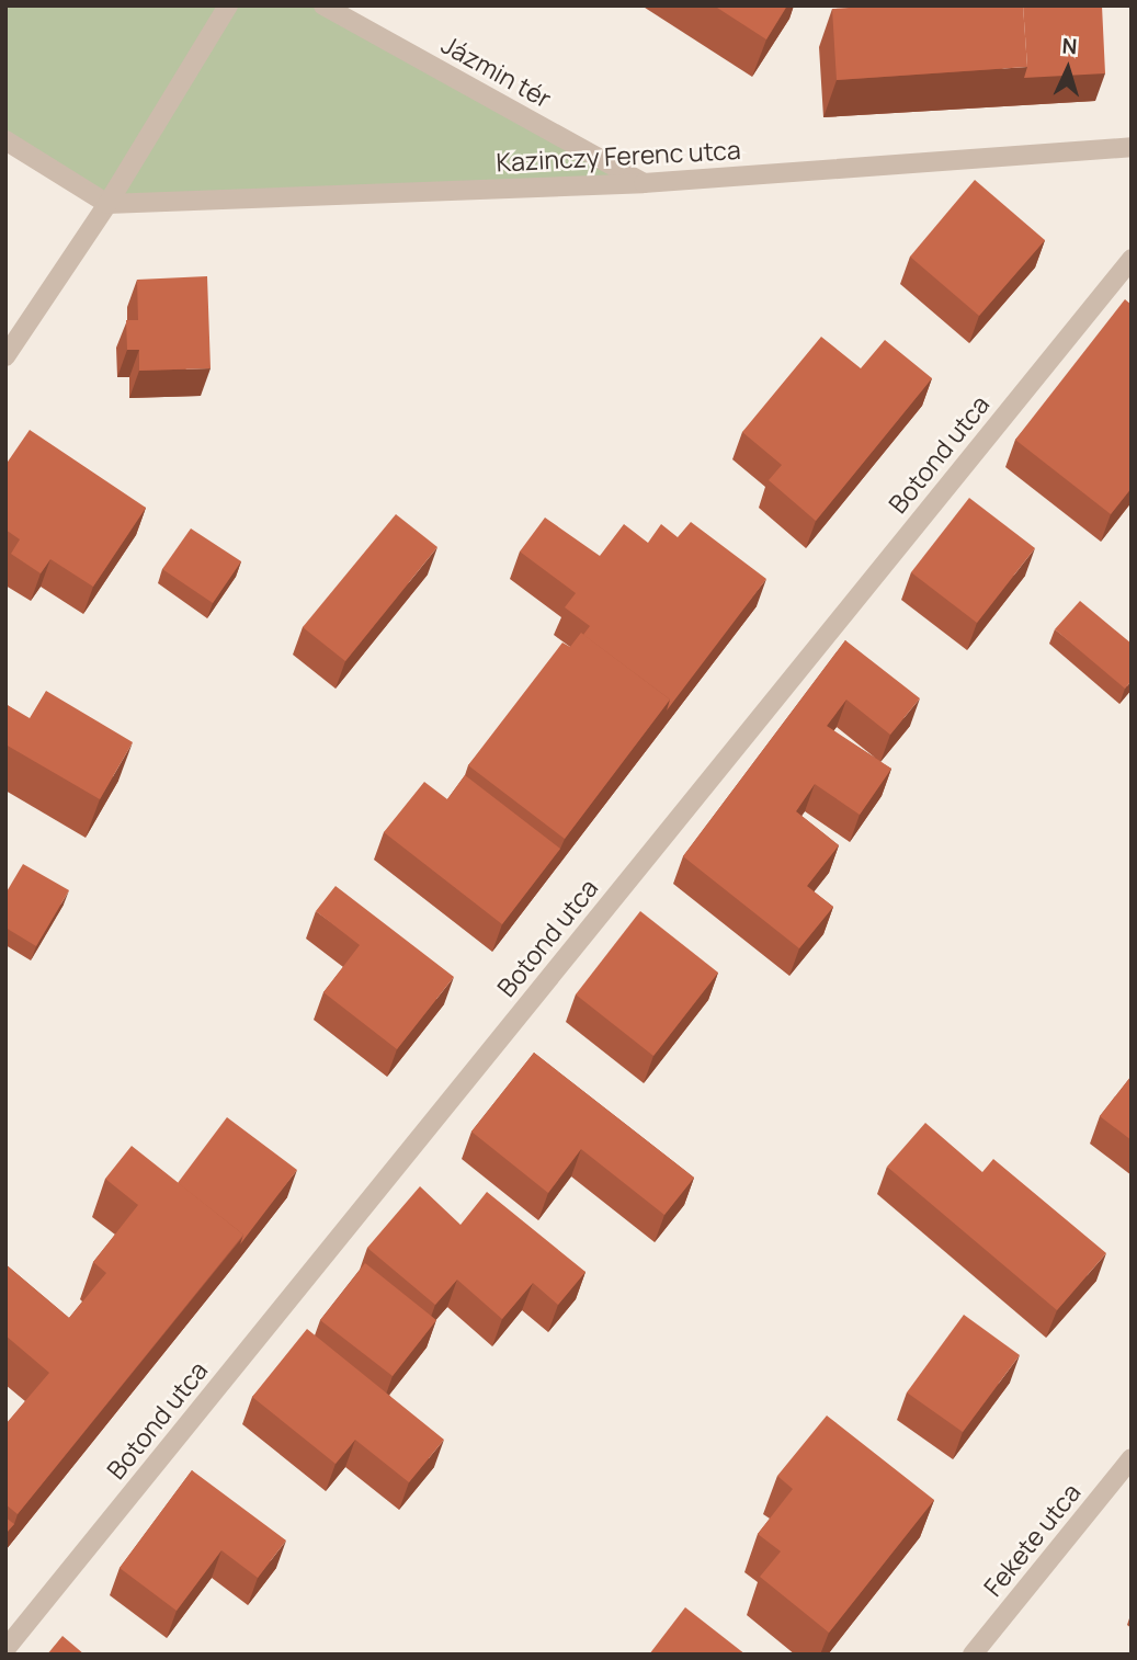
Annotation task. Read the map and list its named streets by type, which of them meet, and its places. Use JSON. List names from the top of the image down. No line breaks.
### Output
{"streets":{"street":["Jázmin tér","Kazinczy Ferenc utca","Botond utca","Fekete utca"]},"crossings":[["Jázmin tér","Kazinczy Ferenc utca"]],"north":"top"}
